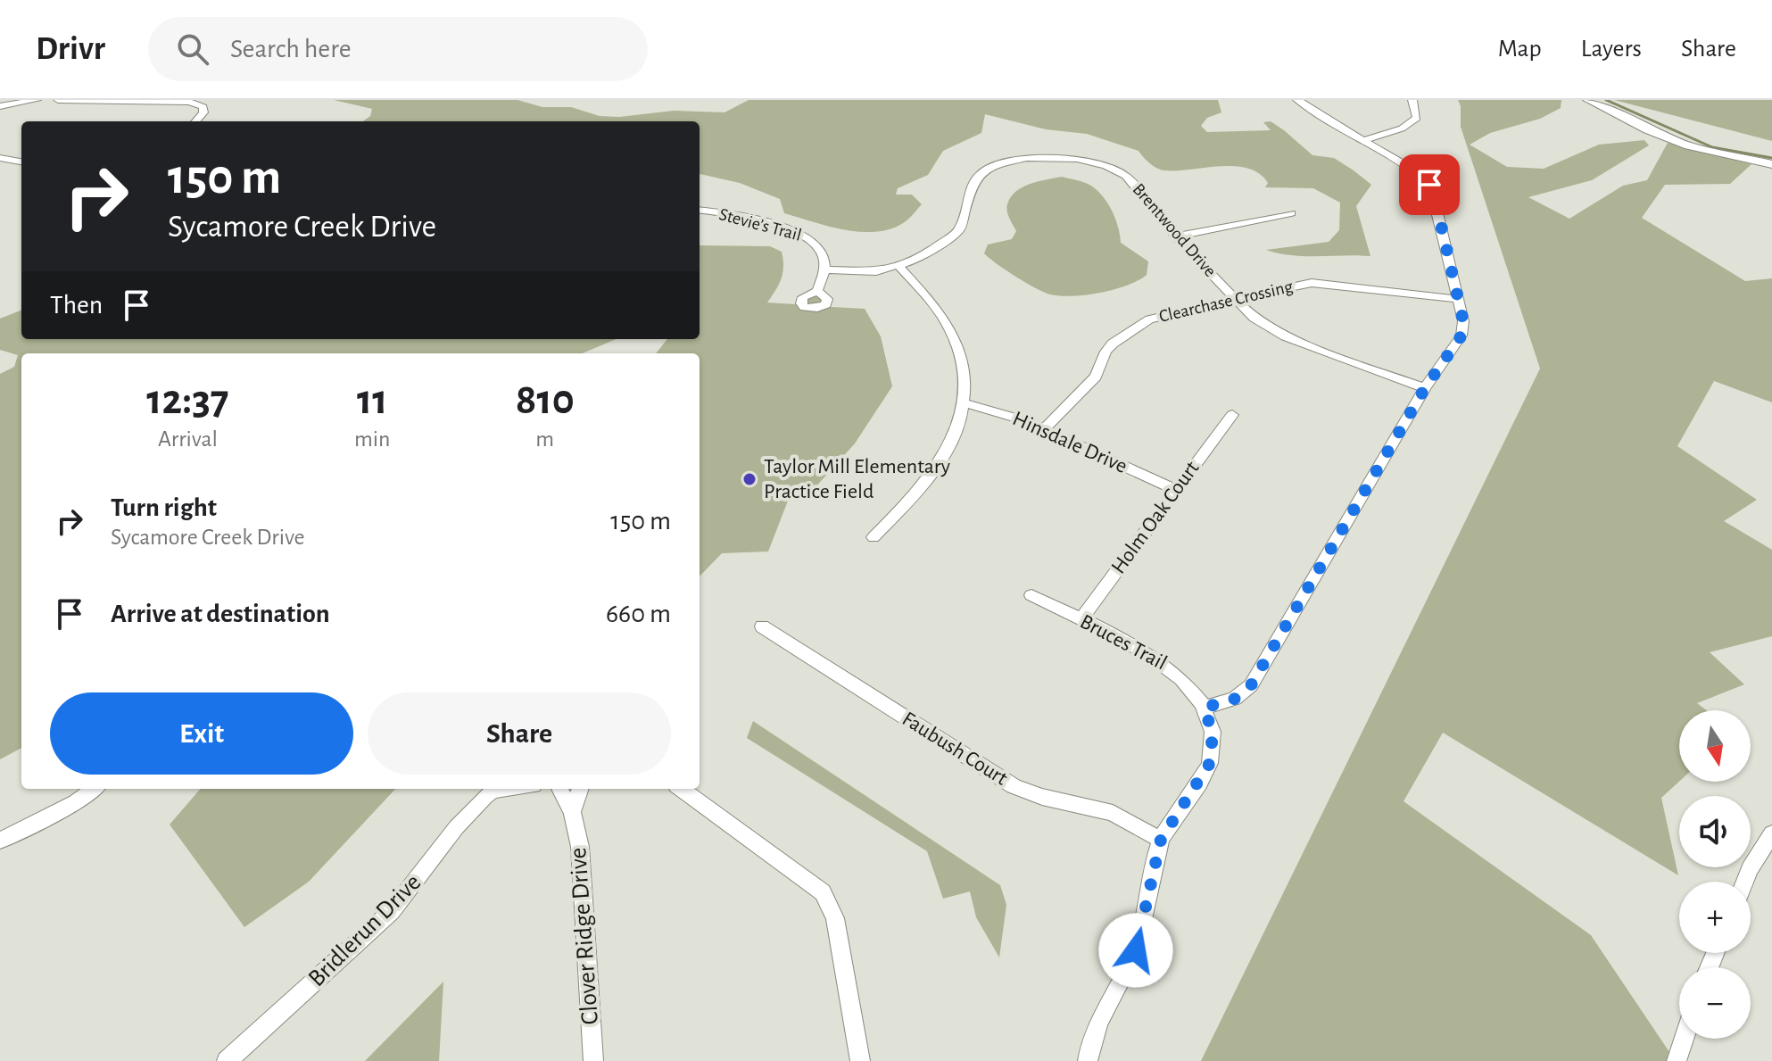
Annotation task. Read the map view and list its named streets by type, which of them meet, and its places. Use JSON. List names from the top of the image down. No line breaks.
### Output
{"streets":{"street":["Stevie’s Trail","Brentwood Drive","Clearchase Crossing","Hinsdale Drive","Holm Oak Court","Bruces Trail","Faubush Court","Bridlerun Drive","Clover Ridge Drive"]},"crossings":[["Stevie’s Trail","Brentwood Drive"],["Brentwood Drive","Clearchase Crossing"],["Clearchase Crossing","Hinsdale Drive"],["Hinsdale Drive","Holm Oak Court"],["Holm Oak Court","Bruces Trail"],["Bruces Trail","Faubush Court"]],"places":["Taylor Mill Elementary Practice Field"],"north":"bottom","page":{"header":"Drivr","search":"Search here","nav":["Map","Layers","Share"],"turn":["150 m","Sycamore Creek Drive"],"then":"Then","eta":["12:37","Arrival","11","min","810","m"],"list":[{"name":"Turn right","note":"Sycamore Creek Drive","value":"150 m"},{"name":"Arrive at destination","value":"660 m"}],"buttons":["Exit","Share"],"map_buttons":["+","−"]}}
